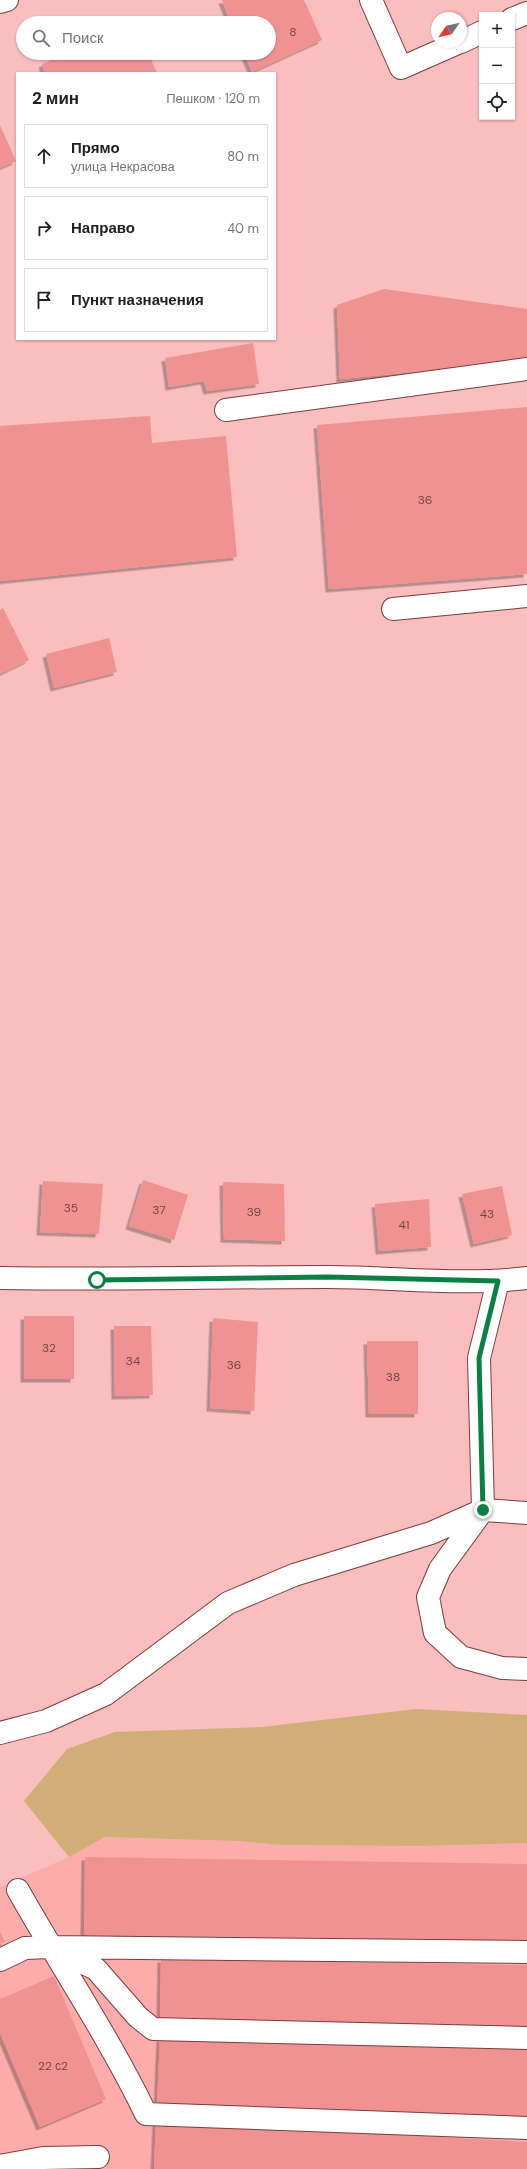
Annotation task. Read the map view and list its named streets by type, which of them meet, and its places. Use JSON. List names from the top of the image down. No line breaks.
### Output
{"house_numbers":["8","36","35","37","39","43","41","32","34","36","38","22 с2"],"north":"bottom left","page":{"map_buttons":["+","−"],"search":"Поиск","heading":["2 мин","Пешком · 120 m"],"list":[["Прямо","улица Некрасова","80 m"],["Направо","40 m"],"Пункт назначения"]}}
